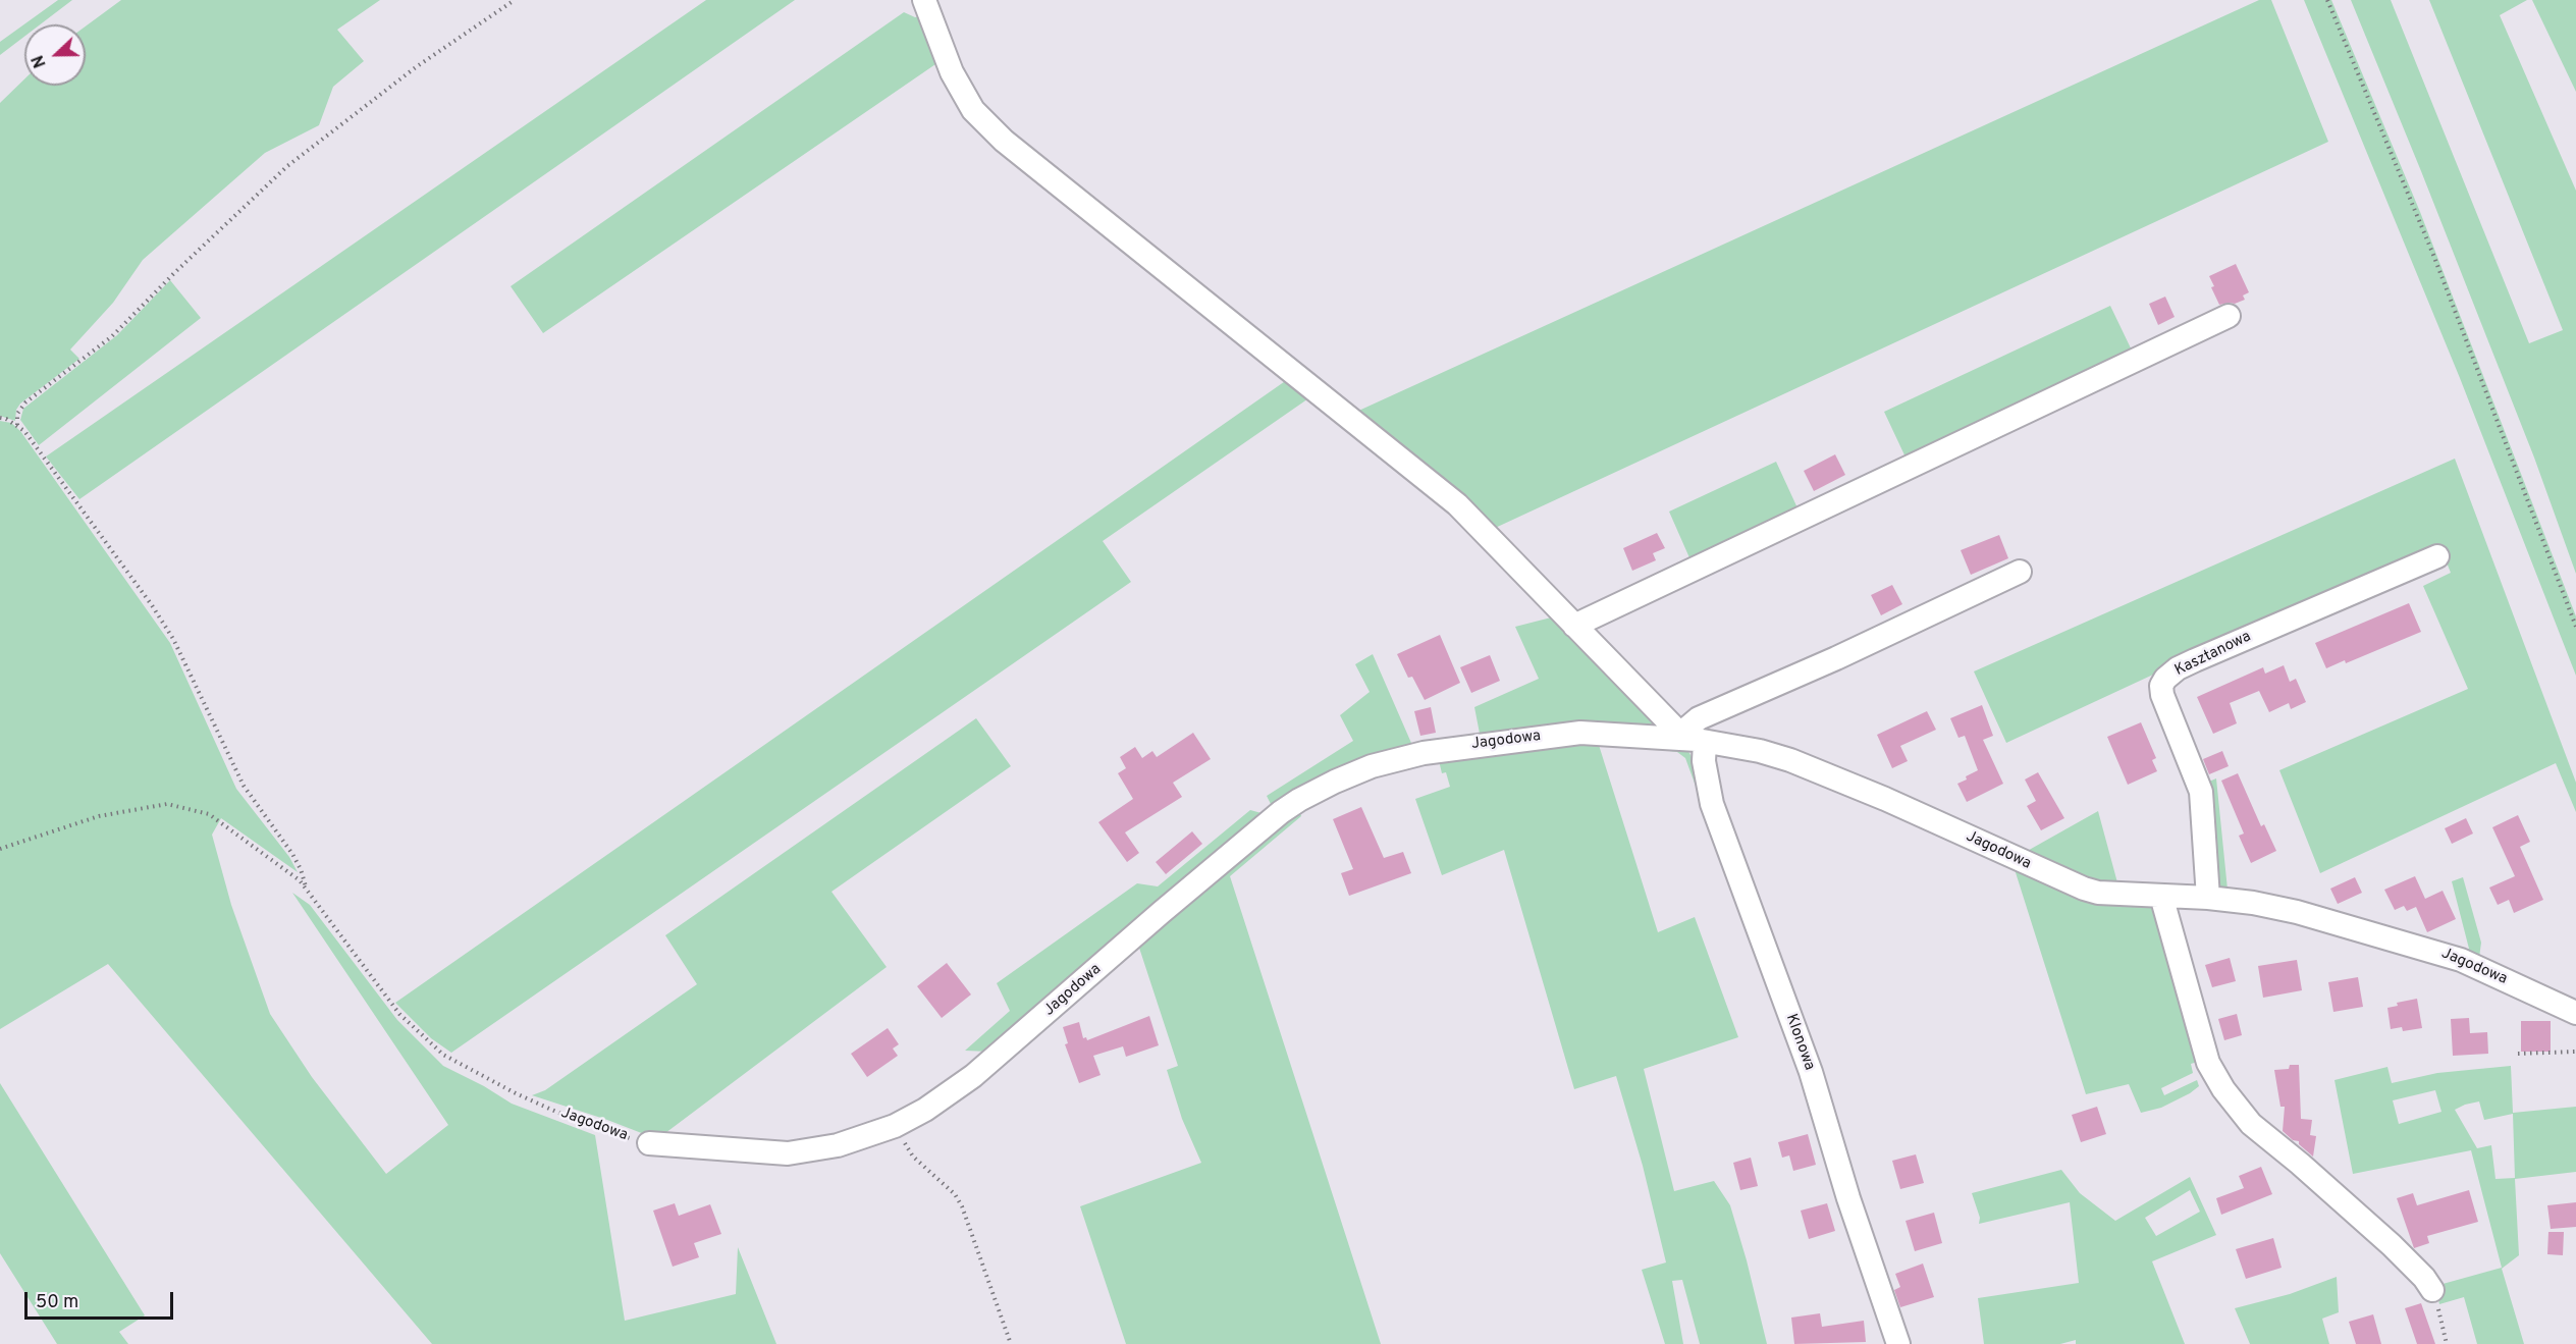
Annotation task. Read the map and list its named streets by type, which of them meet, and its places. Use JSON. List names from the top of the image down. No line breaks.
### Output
{"streets":{"street":["Kasztanowa","Jagodowa","Klonowa"]},"crossings":[["Kasztanowa","Jagodowa"],["Jagodowa","Klonowa"]],"scale_bar":"50 m","north":"left"}
